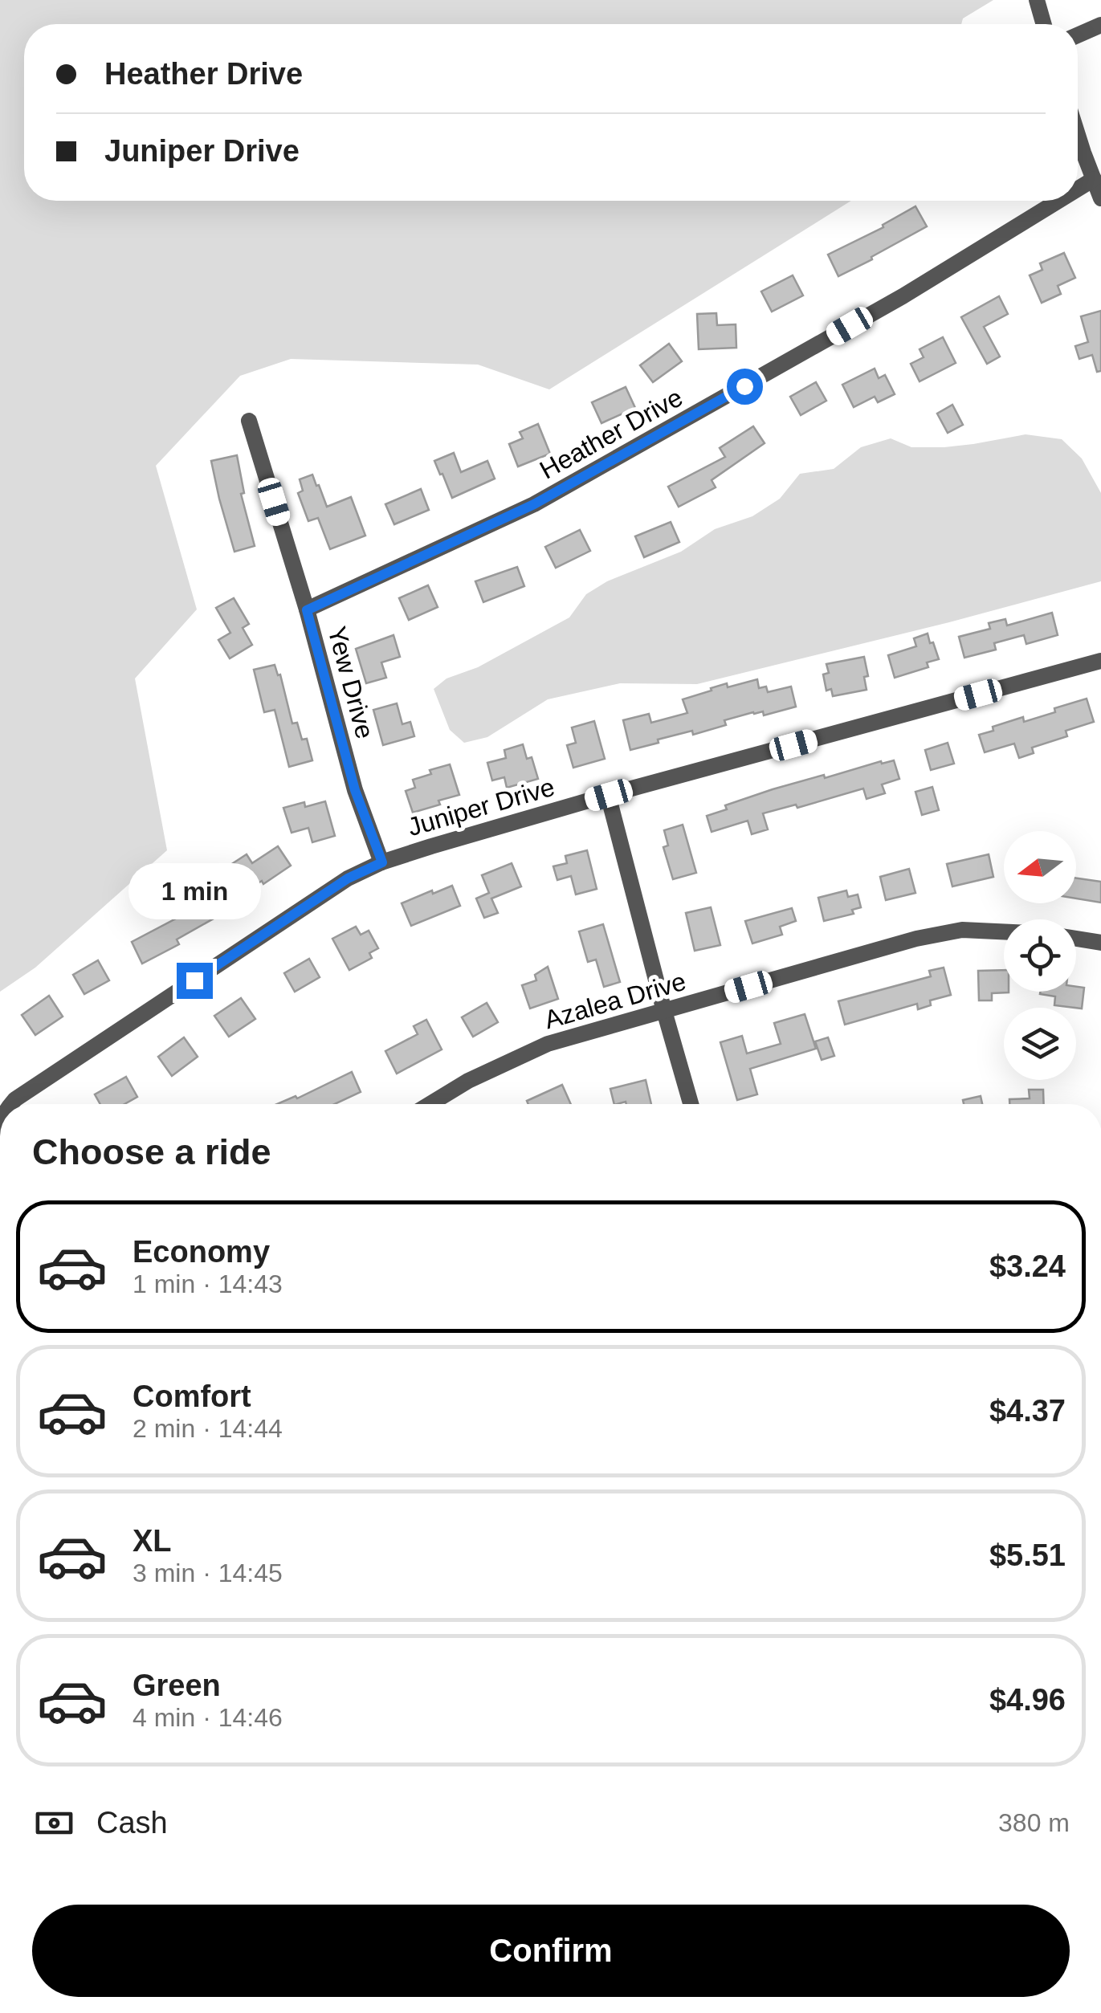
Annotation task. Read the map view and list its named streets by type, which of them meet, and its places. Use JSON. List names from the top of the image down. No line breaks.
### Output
{"streets":{"street":["Heather Drive","Yew Drive","Juniper Drive","Azalea Drive"]},"crossings":[["Heather Drive","Yew Drive"],["Yew Drive","Juniper Drive"]],"north":"left","page":{"banner":["Heather Drive","Juniper Drive"],"bubble":"1 min","heading":"Choose a ride","list":[{"name":"Economy","note":"1 min · 14:43","value":"$3.24"},{"name":"Comfort","note":"2 min · 14:44","value":"$4.37"},{"name":"XL","note":"3 min · 14:45","value":"$5.51"},{"name":"Green","note":"4 min · 14:46","value":"$4.96"}],"pay":["Cash","380 m"],"buttons":"Confirm"}}
